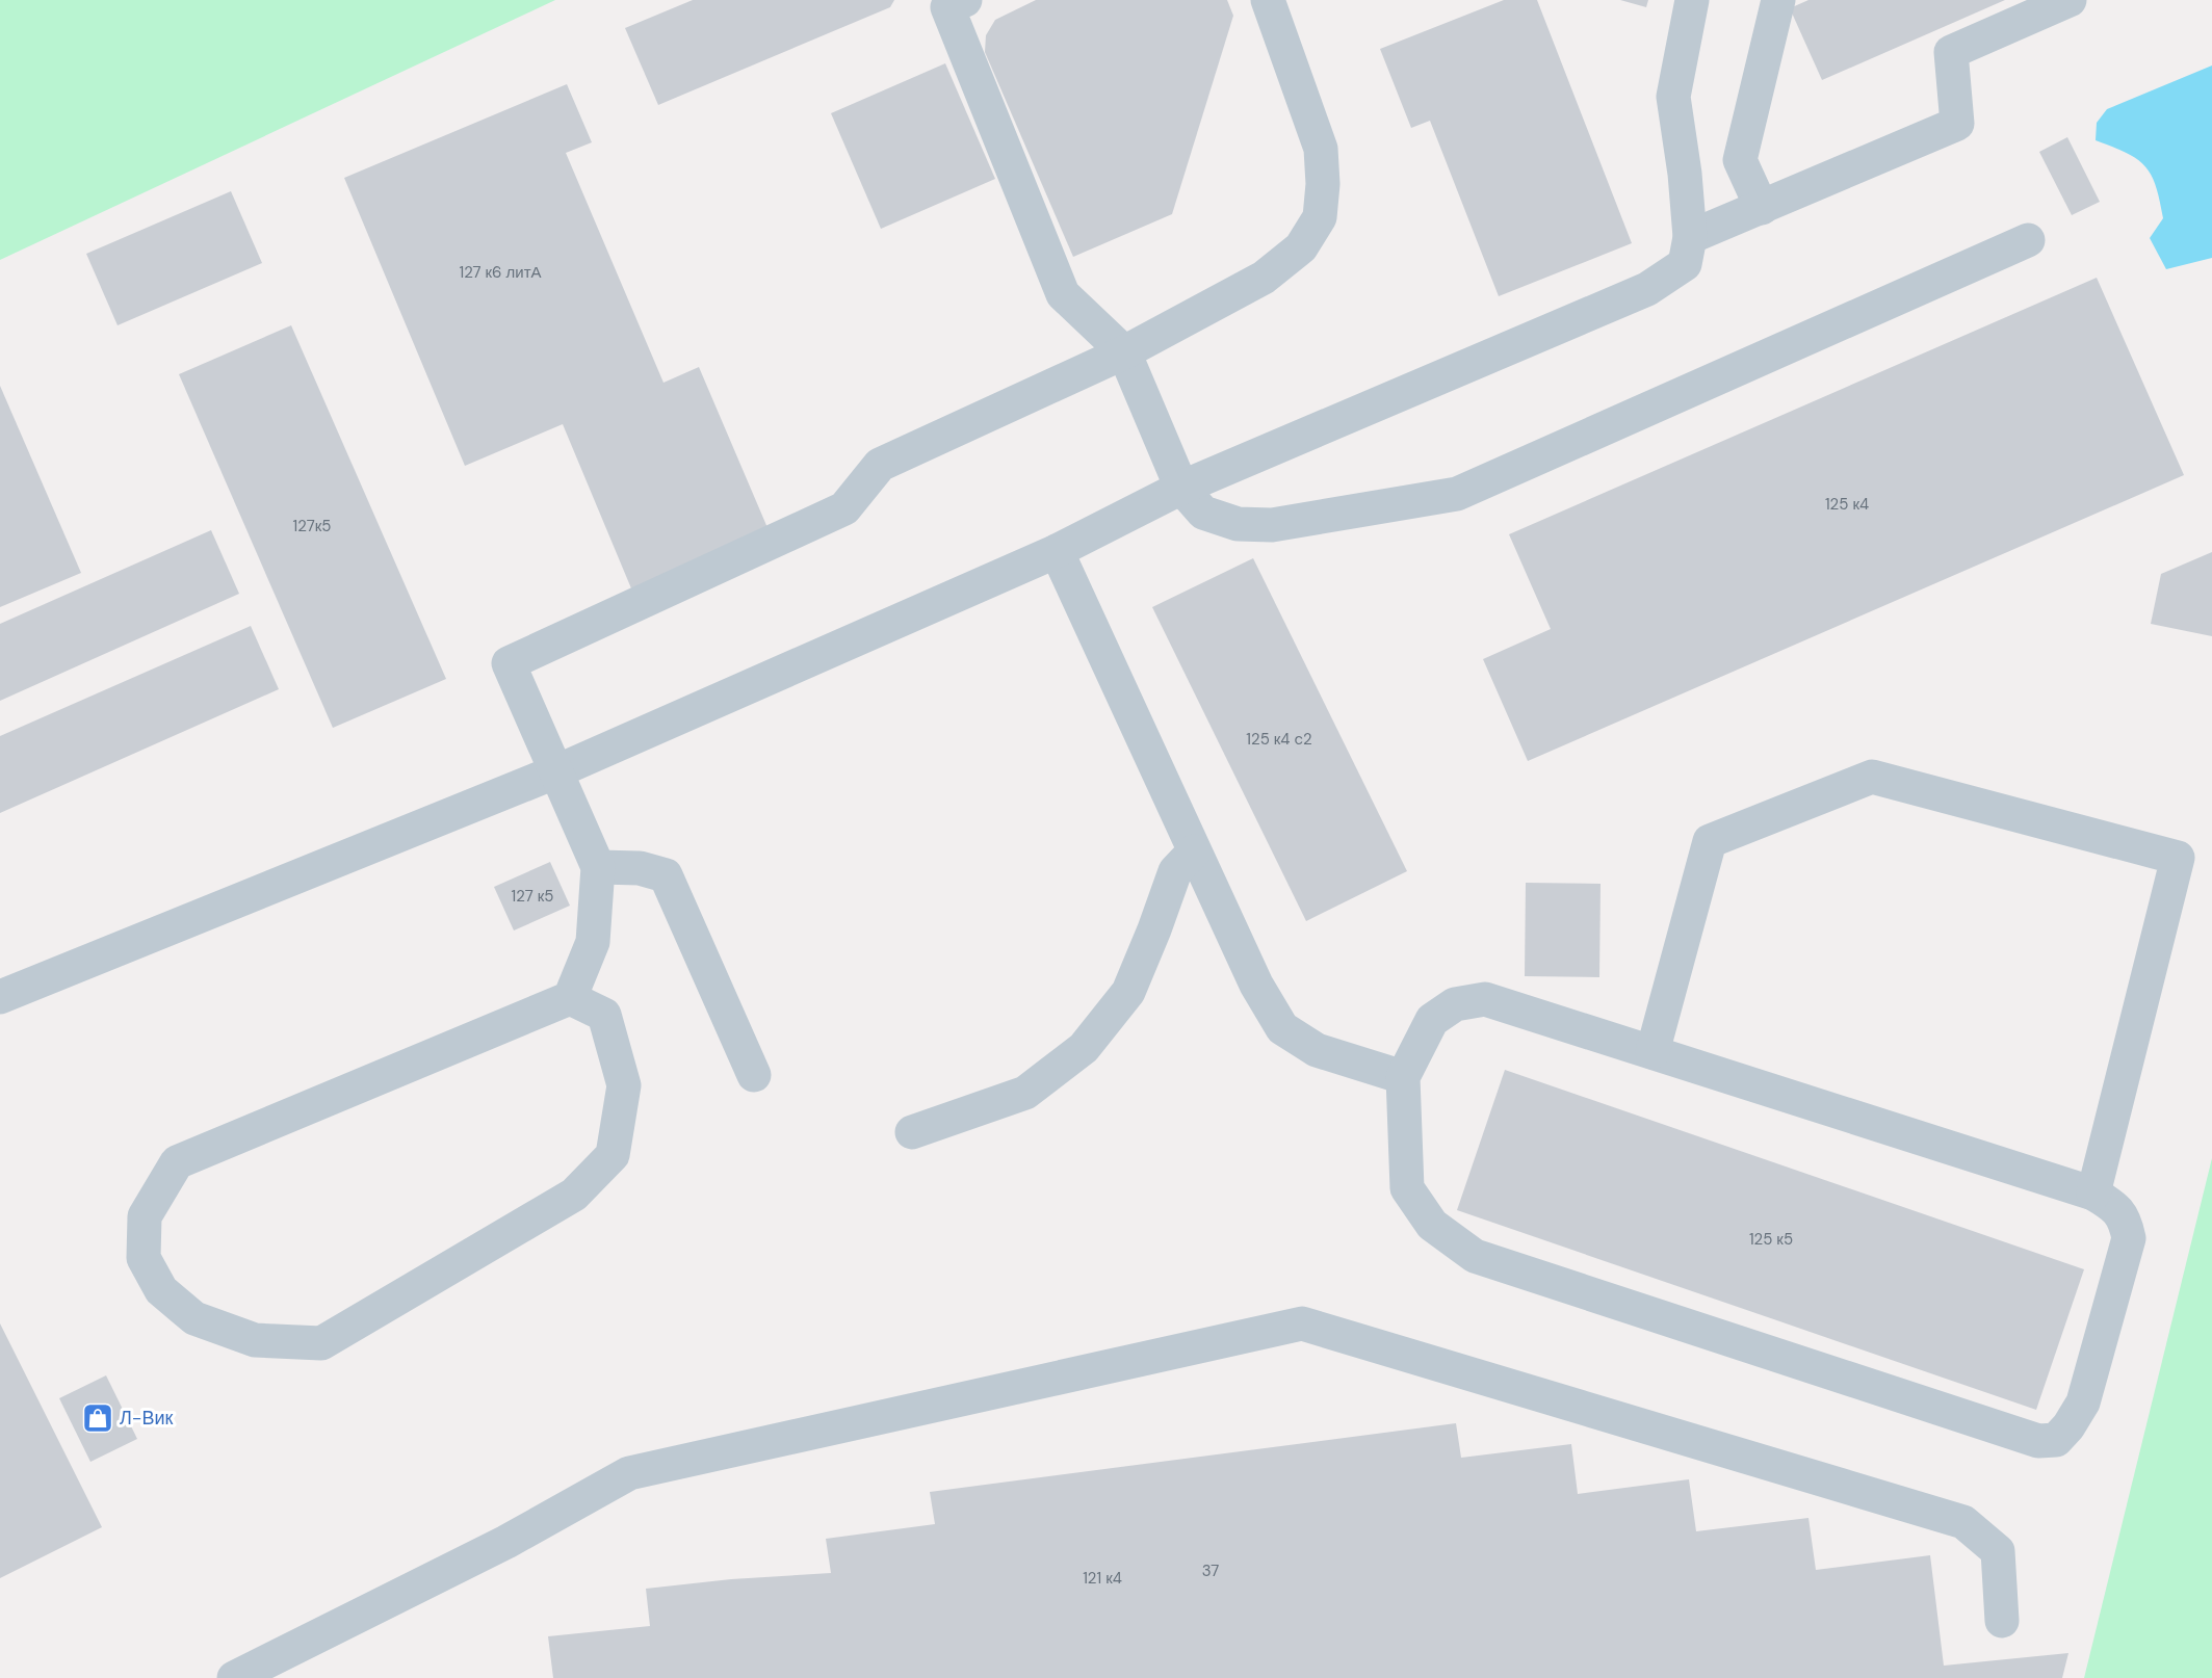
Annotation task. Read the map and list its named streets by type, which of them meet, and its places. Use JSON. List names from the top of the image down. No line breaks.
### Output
{"places":{"shop":["Л-Вик"]},"house_numbers":["127 к6 литА","125 к4","127к5","125 к4 c2","127 к5","125 к5","37","121 к4"]}
